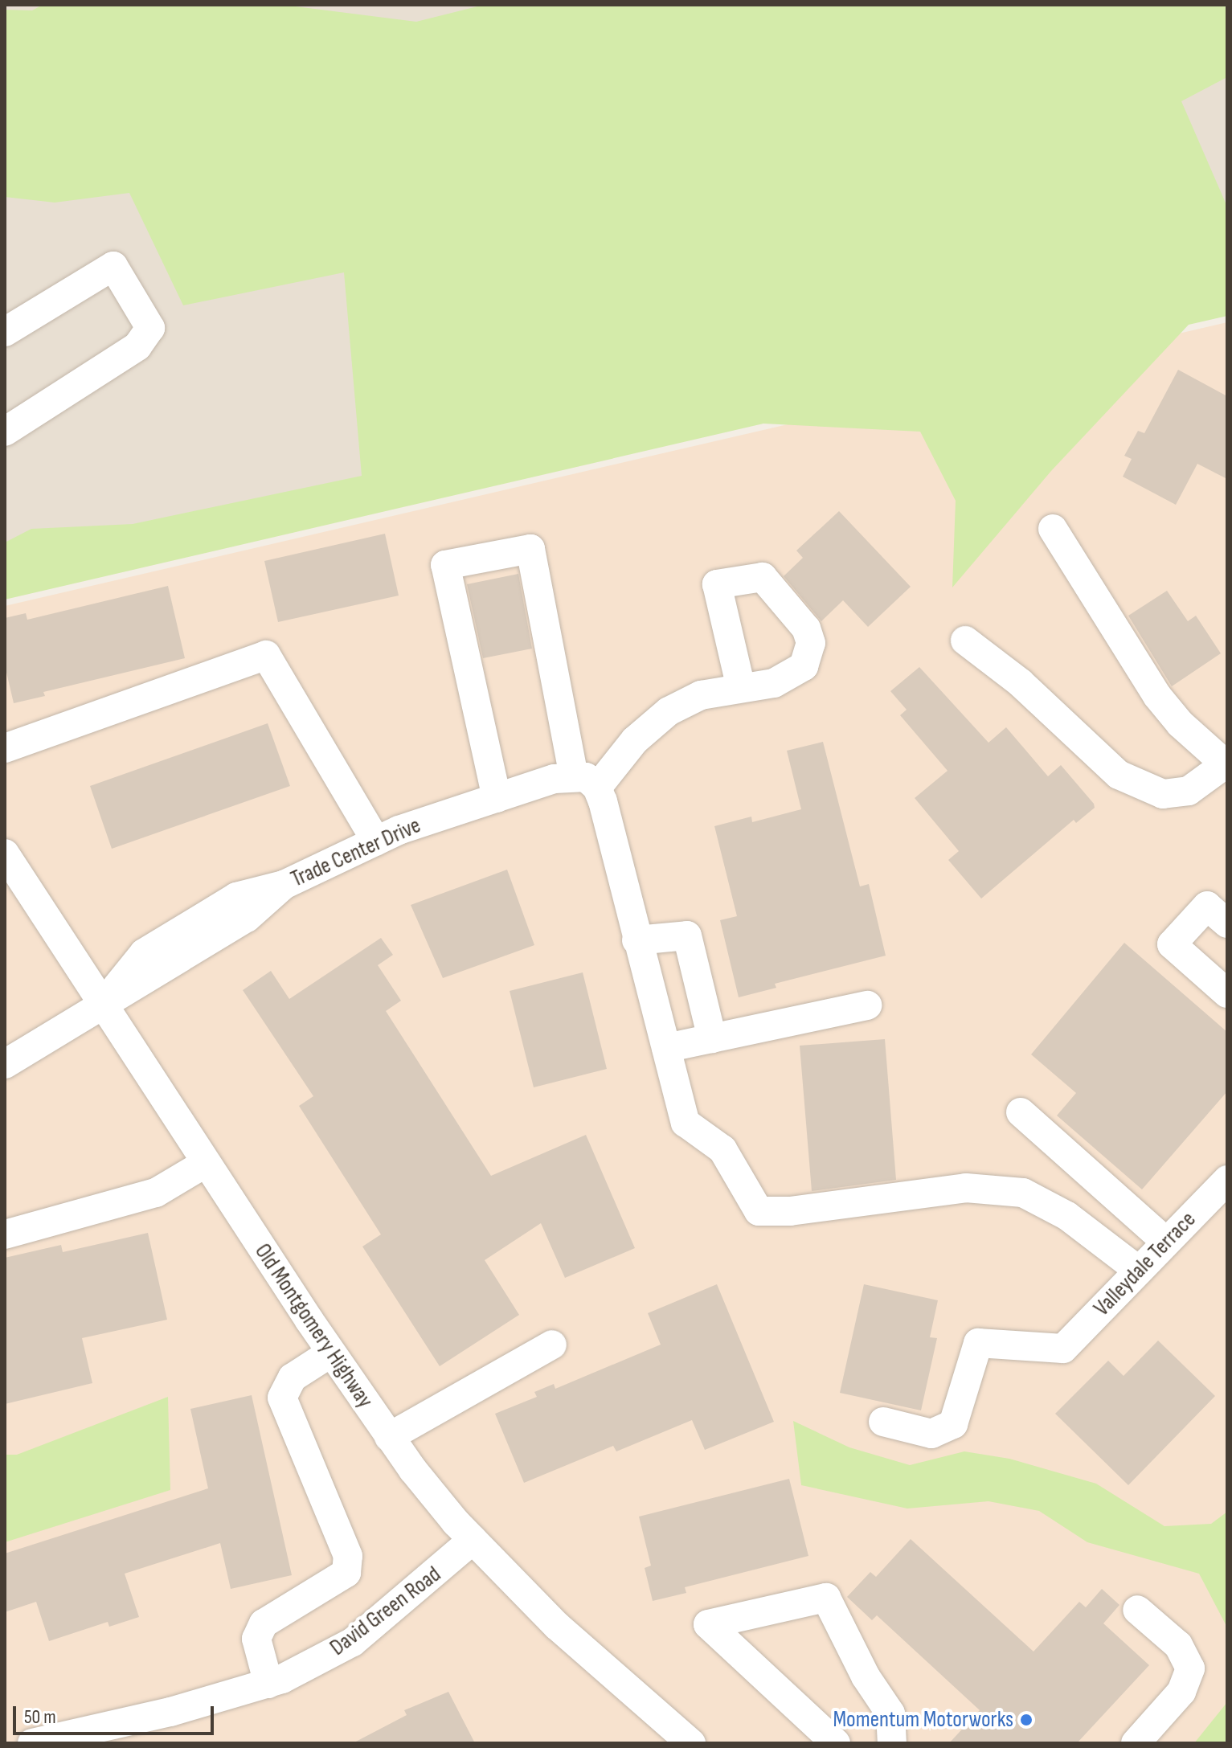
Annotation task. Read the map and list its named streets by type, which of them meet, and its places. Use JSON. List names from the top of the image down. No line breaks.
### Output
{"streets":{"street":["Trade Center Drive","Valleydale Terrace","Old Montgomery Highway","David Green Road"]},"crossings":[["Trade Center Drive","Old Montgomery Highway"],["Old Montgomery Highway","David Green Road"]],"places":["Momentum Motorworks"],"scale_bar":"50 m"}
